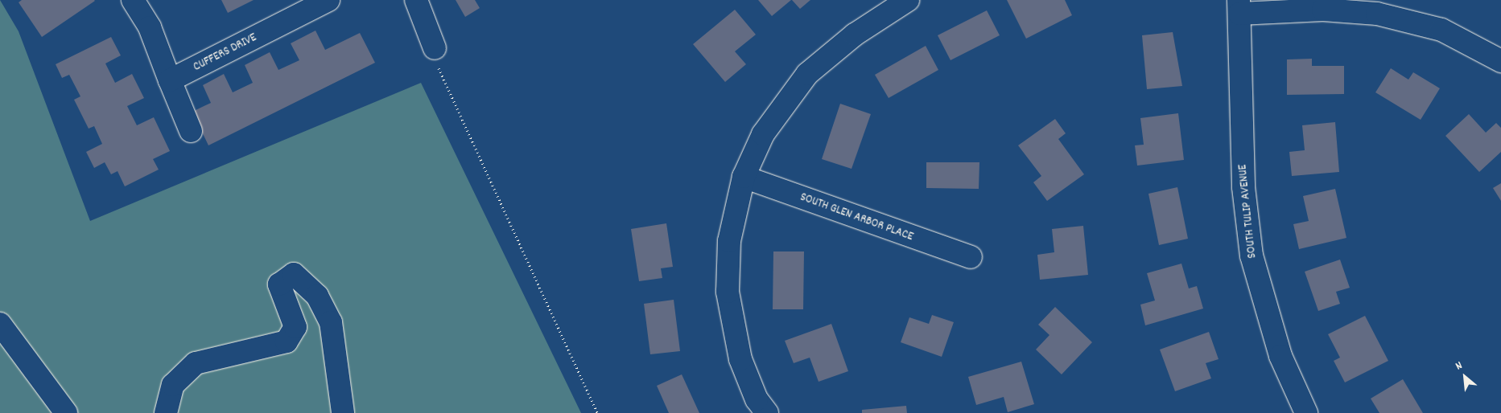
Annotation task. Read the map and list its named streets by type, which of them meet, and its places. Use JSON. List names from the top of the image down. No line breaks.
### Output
{"streets":{"street":["CUFFERS DRIVE","SOUTH TULIP AVENUE","SOUTH GLEN ARBOR PLACE"]},"north":"top left"}
